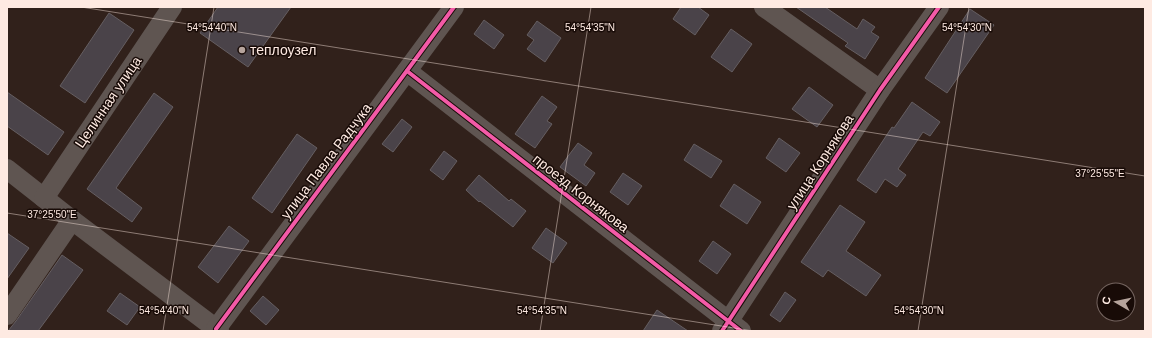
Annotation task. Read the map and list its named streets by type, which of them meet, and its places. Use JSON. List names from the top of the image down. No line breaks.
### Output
{"streets":{"street":["Целинная улица","улица Павла Радчука","улица Корнякова","проезд Корнякова"]},"crossings":[["улица Павла Радчука","проезд Корнякова"],["улица Корнякова","проезд Корнякова"]],"places":["теплоузел"],"north":"left","coordinates":["54°54'40\"N","54°54'35\"N","54°54'30\"N","37°25'55\"E","37°25'50\"E"]}
